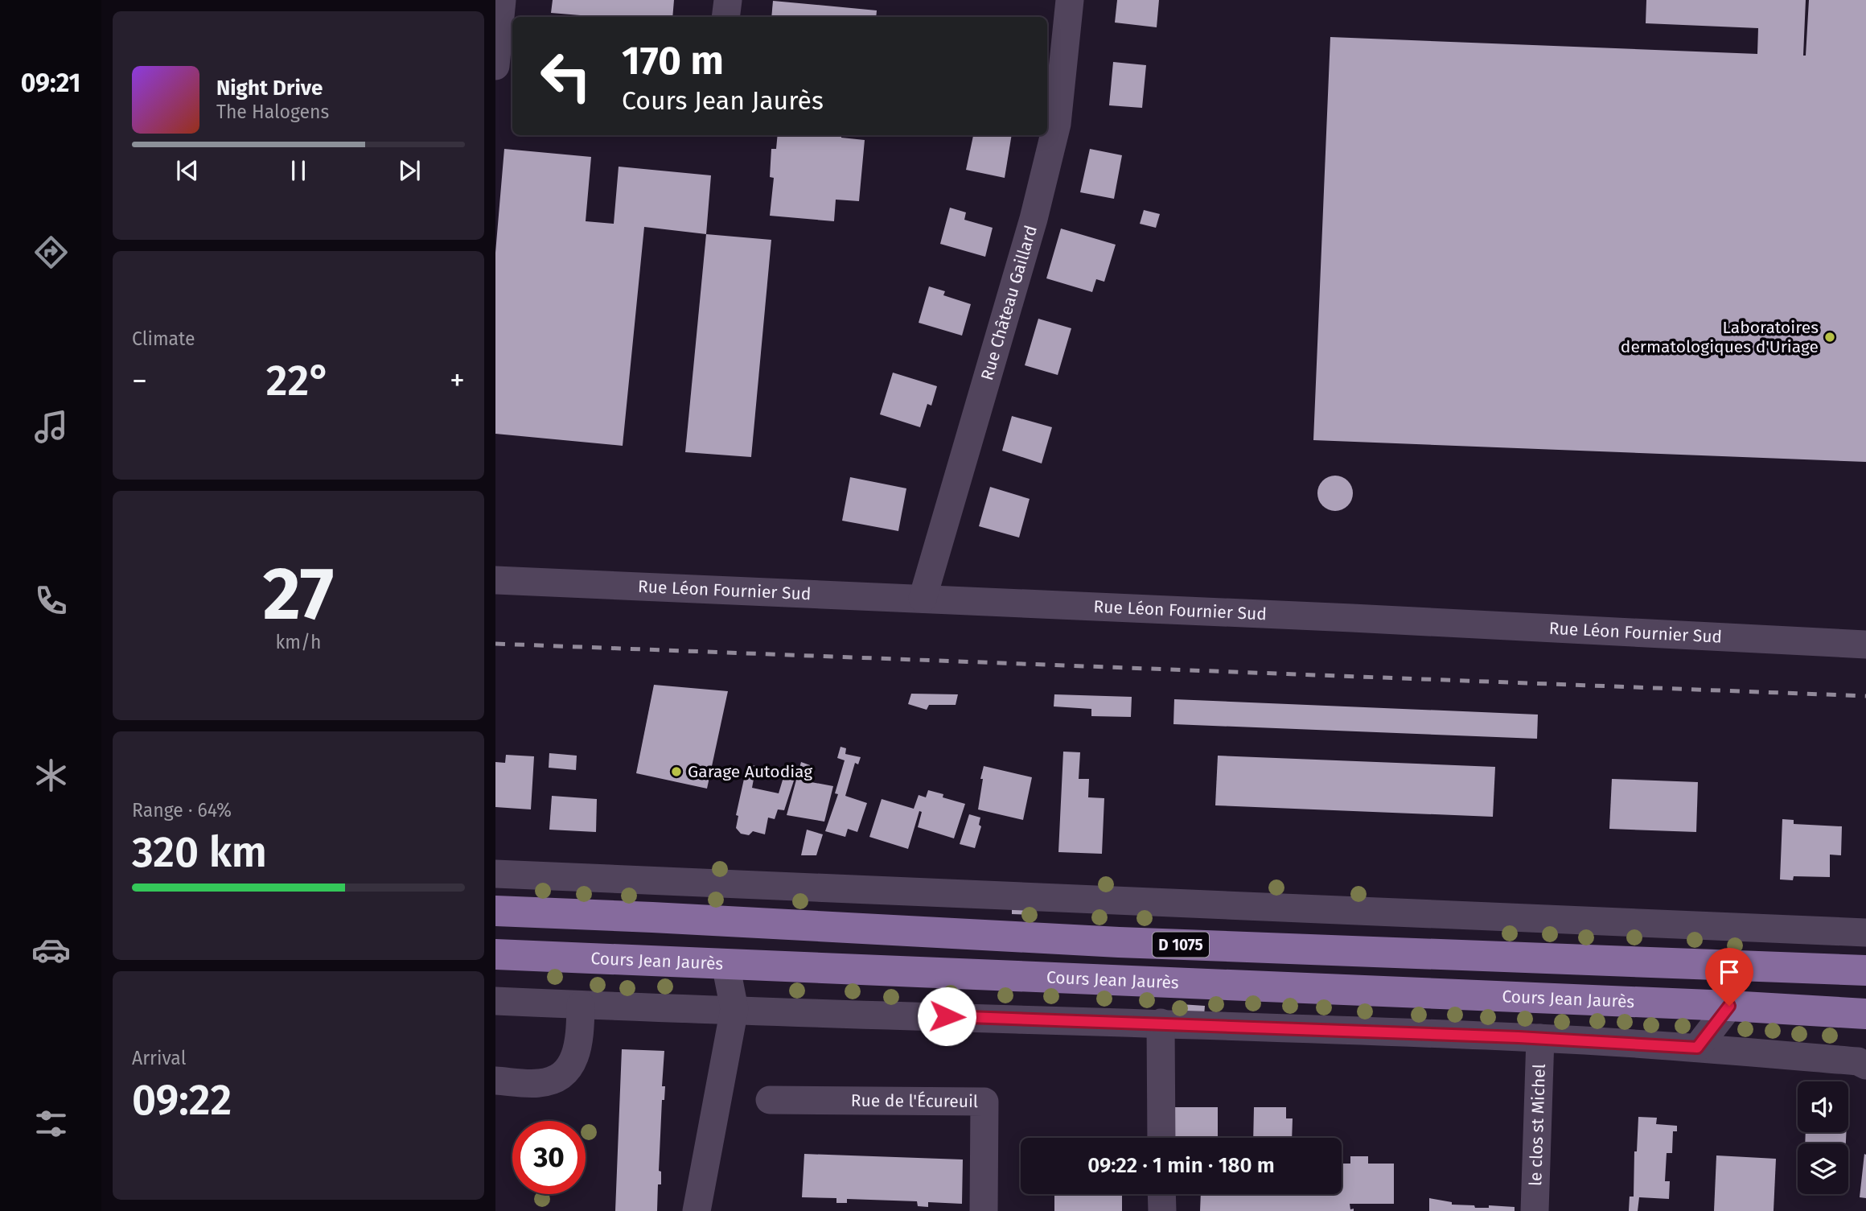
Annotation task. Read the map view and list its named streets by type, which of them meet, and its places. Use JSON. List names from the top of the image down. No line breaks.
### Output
{"streets":{"main road":["D 1075","Cours Jean Jaurès"],"street":["Rue Château Gaillard","Rue Léon Fournier Sud","Rue de l'Écureuil","le clos st Michel"]},"crossings":[["Rue Château Gaillard","Rue Léon Fournier Sud"]],"places":["Laboratoires dermatologiques d'Uriage","Garage Autodiag"],"page":{"tabs":"09:21","turn":["170 m","Cours Jean Jaurès"],"song":["Night Drive","The Halogens"],"tile":["Climate",["27","km/h"],["Range · 64%","320 km"],["Arrival","09:22"]],"heat":["−","22°","+"],"limit":"30","trip":"09:22 · 1 min · 180 m"}}
